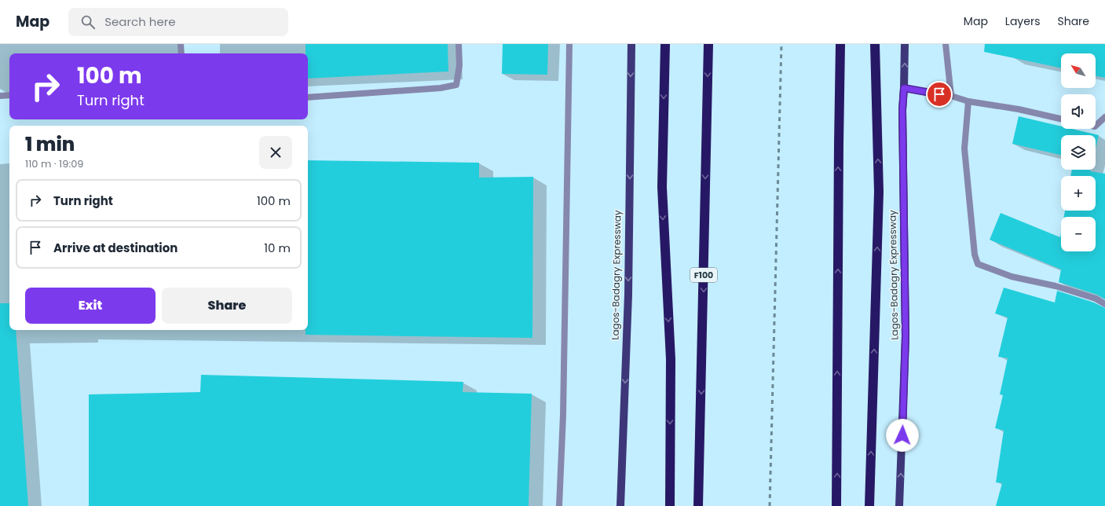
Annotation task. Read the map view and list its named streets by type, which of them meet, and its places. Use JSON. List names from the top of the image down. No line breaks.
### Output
{"streets":{"highway":["F100"],"main road":["Lagos-Badagry Expressway"]},"north":"top left","page":{"header":"Map","search":"Search here","nav":["Map","Layers","Share"],"map_buttons":["+","−"],"turn":["100 m","Turn right"],"heading":["1 min","110 m · 19:09"],"list":[{"name":"Turn right","value":"100 m"},{"name":"Arrive at destination","value":"10 m"}],"buttons":["Exit","Share"]}}
